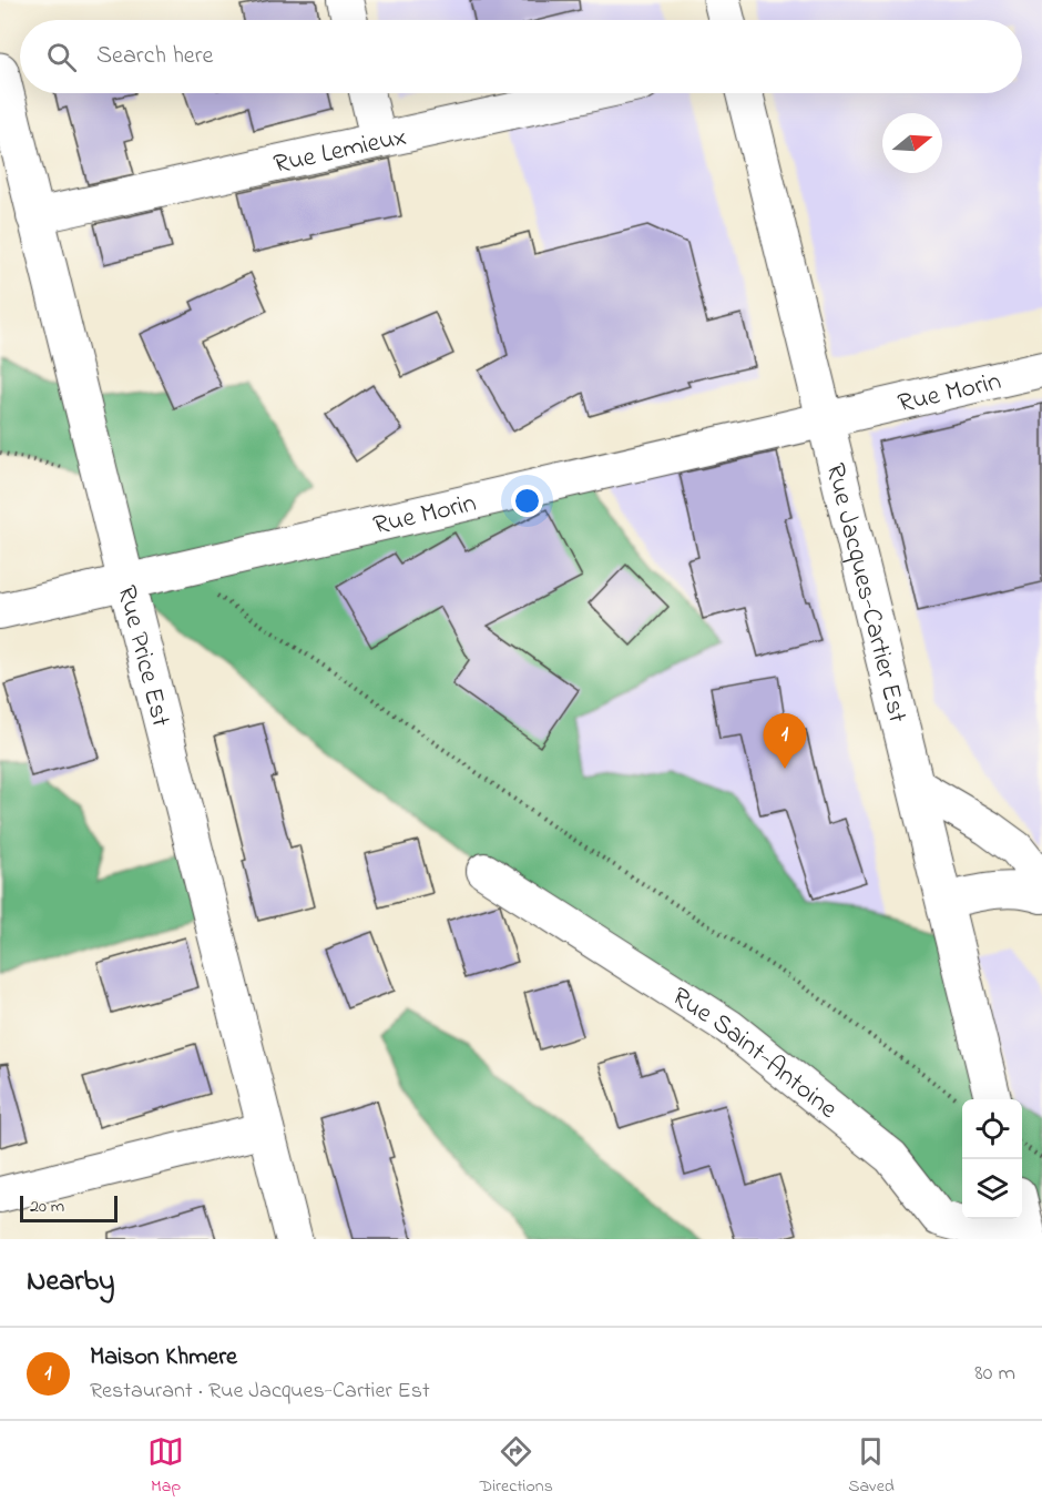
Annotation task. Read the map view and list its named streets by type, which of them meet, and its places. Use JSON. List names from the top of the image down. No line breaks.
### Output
{"streets":{"street":["Rue Lemieux","Rue Morin","Rue Jacques-Cartier Est","Rue Price Est","Rue Saint-Antoine"]},"crossings":[["Rue Lemieux","Rue Price Est"],["Rue Morin","Rue Jacques-Cartier Est"],["Rue Morin","Rue Price Est"]],"scale_bar":"20 m","north":"right","page":{"search":"Search here","pins":"1","scale":"20 m","heading":"Nearby","list":[{"mark":"1","name":"Maison Khmere","note":"Restaurant · Rue Jacques-Cartier Est","value":"80 m"}],"nav":["Map","Directions","Saved"]}}
